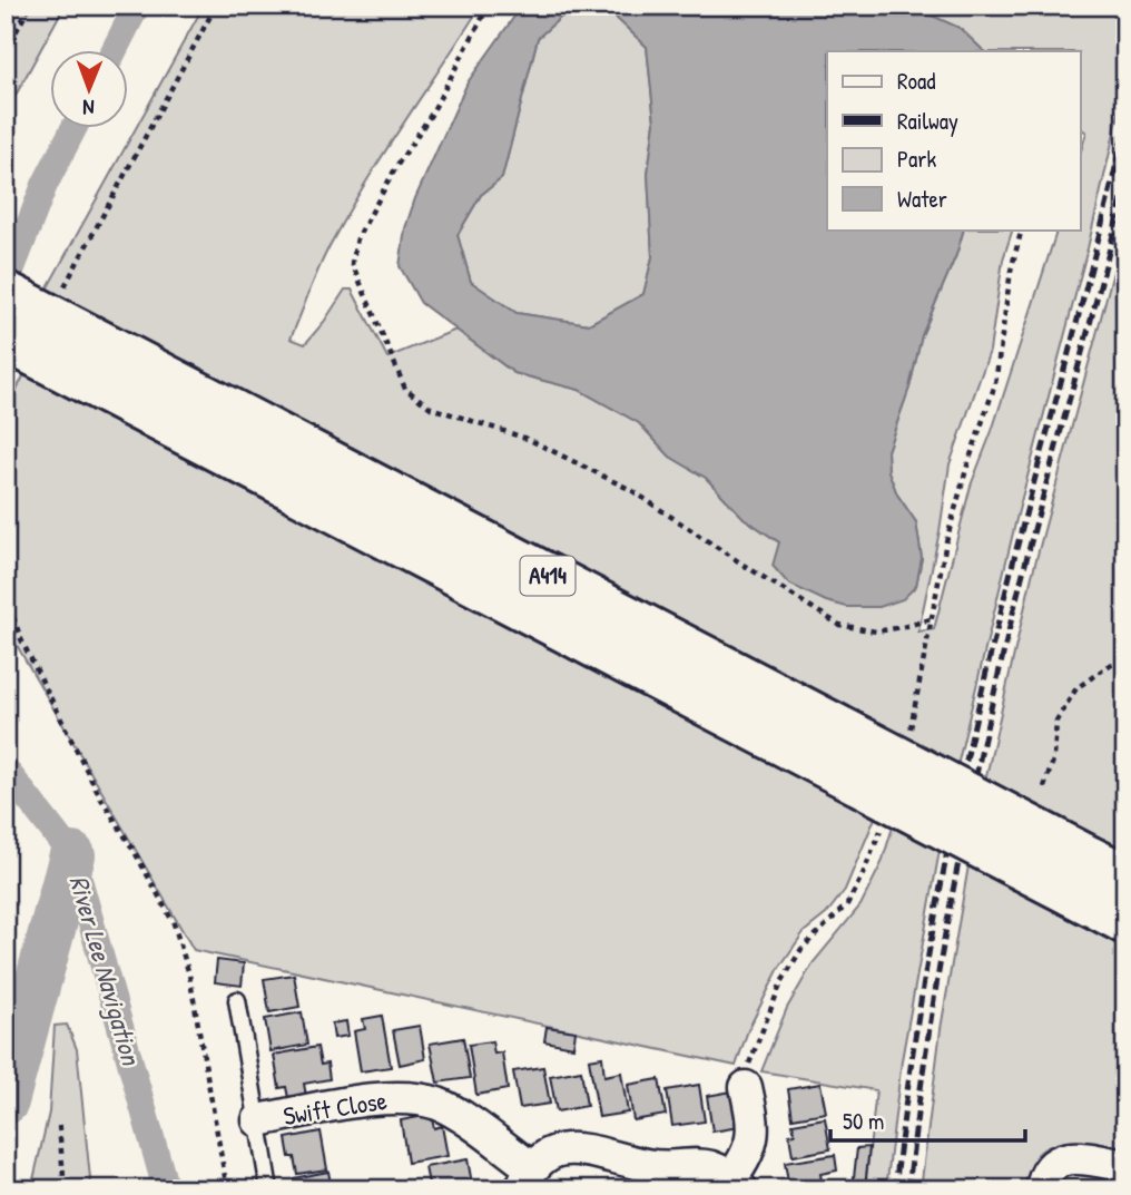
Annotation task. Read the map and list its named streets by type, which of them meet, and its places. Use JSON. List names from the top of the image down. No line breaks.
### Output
{"streets":{"highway":["A414"],"street":["Swift Close"]},"water":["River Lee Navigation"],"legend":["Road","Railway","Park","Water"],"scale_bar":"50 m","north":"bottom"}
